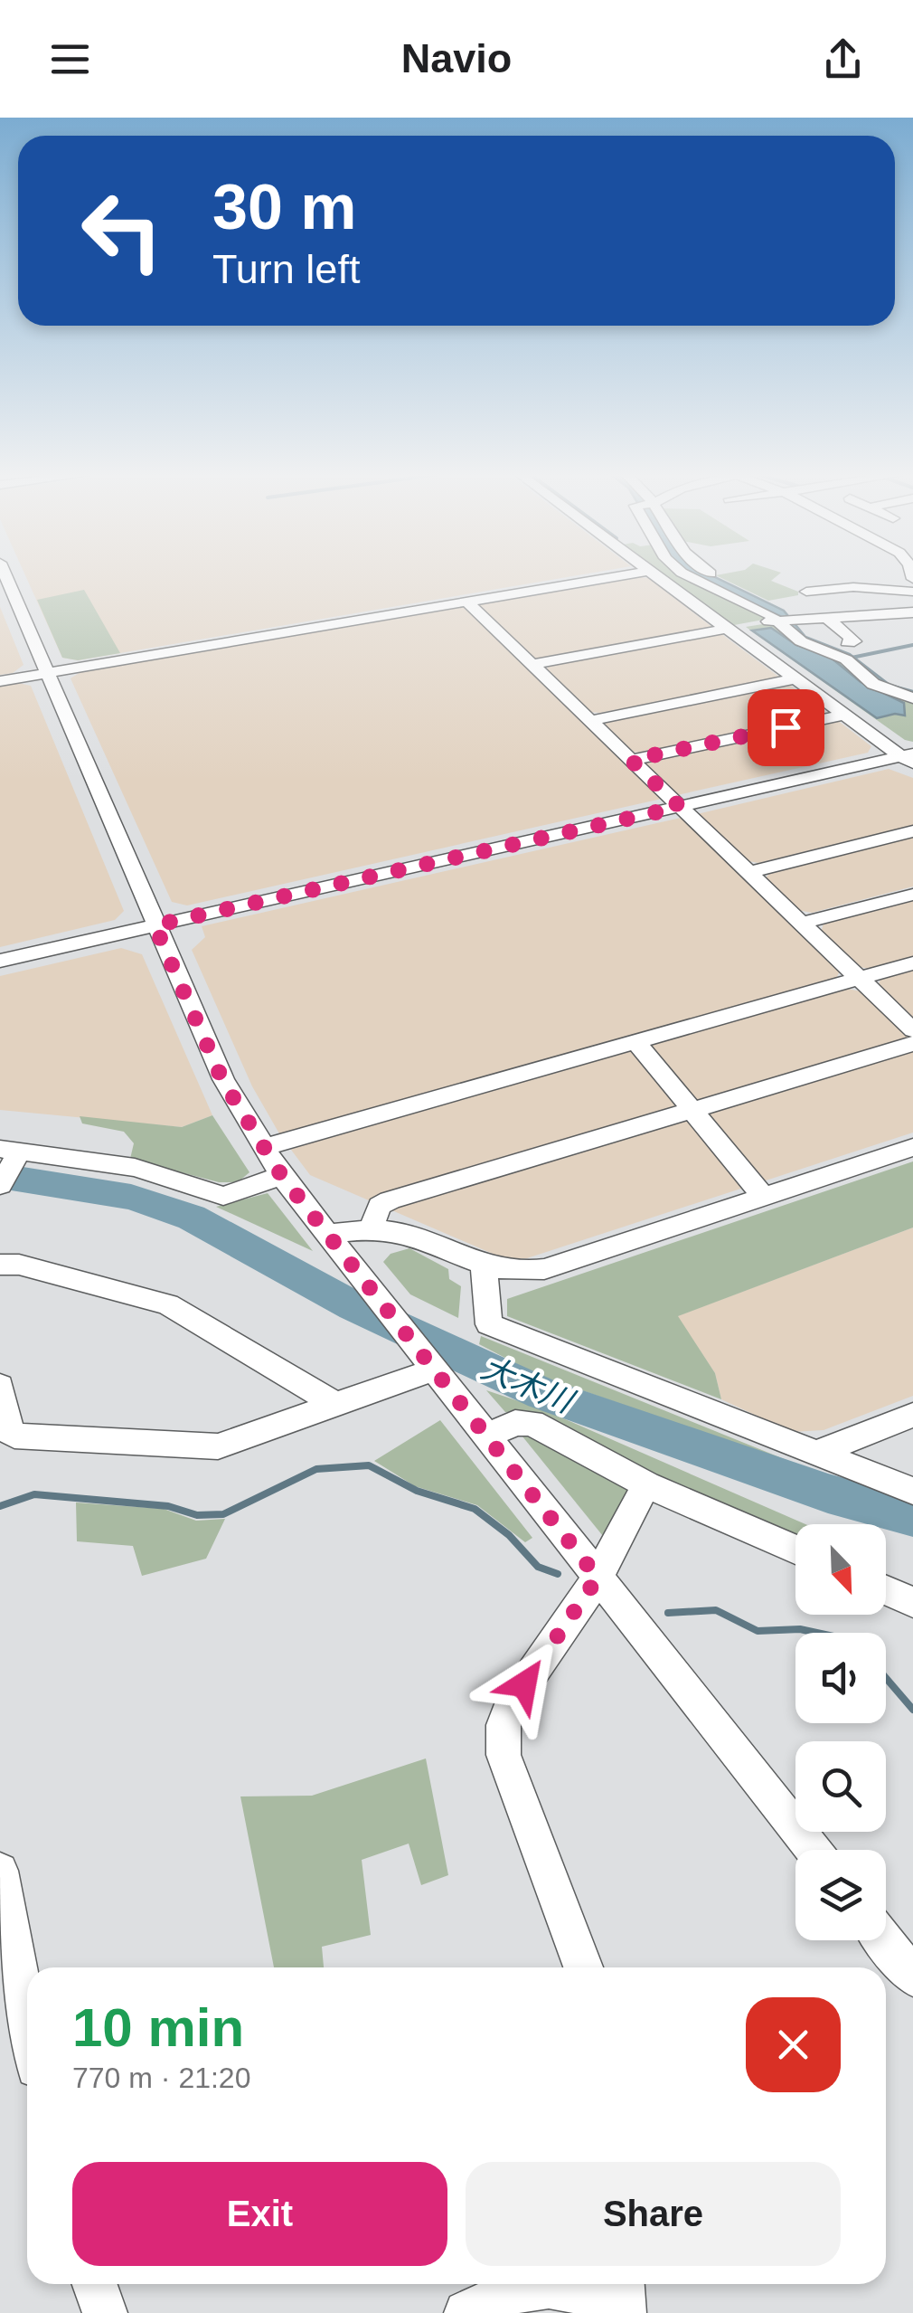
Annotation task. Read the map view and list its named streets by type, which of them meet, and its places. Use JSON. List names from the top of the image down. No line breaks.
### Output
{"water":["大木川"],"north":"bottom right","page":{"header":"Navio","turn":["30 m","Turn left"],"heading":["10 min","770 m · 21:20"],"buttons":["Exit","Share"]}}
